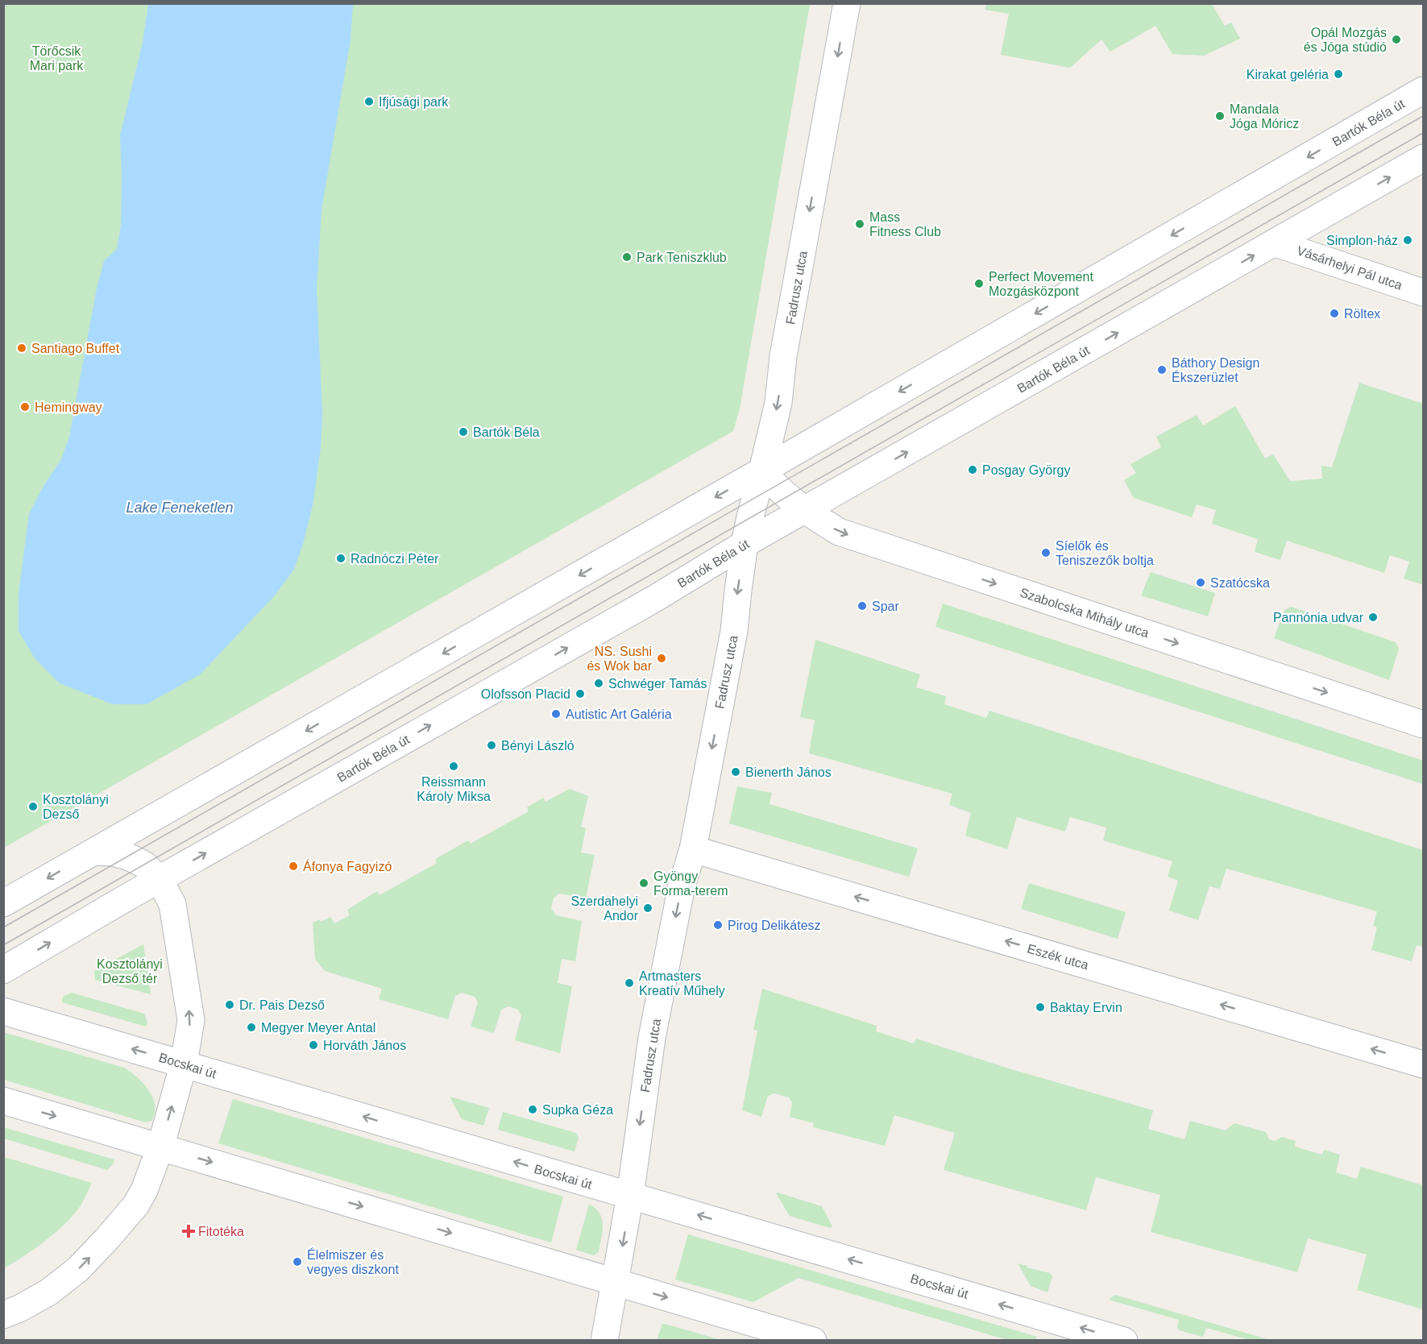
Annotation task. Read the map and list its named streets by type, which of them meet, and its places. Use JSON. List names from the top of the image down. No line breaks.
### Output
{"streets":{"main road":["Bartók Béla út","Vásárhelyi Pál utca","Fadrusz utca","Szabolcska Mihály utca","Eszék utca","Bocskai út"]},"crossings":[["Bartók Béla út","Vásárhelyi Pál utca"],["Bartók Béla út","Fadrusz utca"],["Bartók Béla út","Szabolcska Mihály utca"],["Fadrusz utca","Szabolcska Mihály utca"],["Fadrusz utca","Eszék utca"],["Fadrusz utca","Bocskai út"]],"one_way":["Fadrusz utca","Szabolcska Mihály utca","Eszék utca"],"water":["Lake Feneketlen"],"parks":["Törőcsik Mari park","Kosztolányi Dezső tér"],"places":{"other":["Opál Mozgás és Jóga stúdió","Kirakat geléria","Ifjúsági park","Mandala Jóga Móricz","Mass Fitness Club","Simplon-ház","Park Teniszklub","Perfect Movement Mozgásközpont","Röltex","Santiago Buffet","Báthory Design Ékszerüzlet","Hemingway","Bartók Béla","Posgay György","Síelők és Teniszezők boltja","Radnóczi Péter","Szatócska","Spar","Pannónia udvar","NS. Sushi és Wok bar","Schwéger Tamás","Olofsson Placid","Autistic Art Galéria","Bényi László","Reissmann Károly Miksa","Bienerth János","Kosztolányi Dezső","Áfonya Fagyizó","Gyöngy Forma-terem","Szerdahelyi Andor","Pirog Delikátesz","Artmasters Kreatív Műhely","Dr. Pais Dezső","Baktay Ervin","Megyer Meyer Antal","Horváth János","Supka Géza","Élelmiszer és vegyes diszkont"],"health":["Fitotéka"]}}
